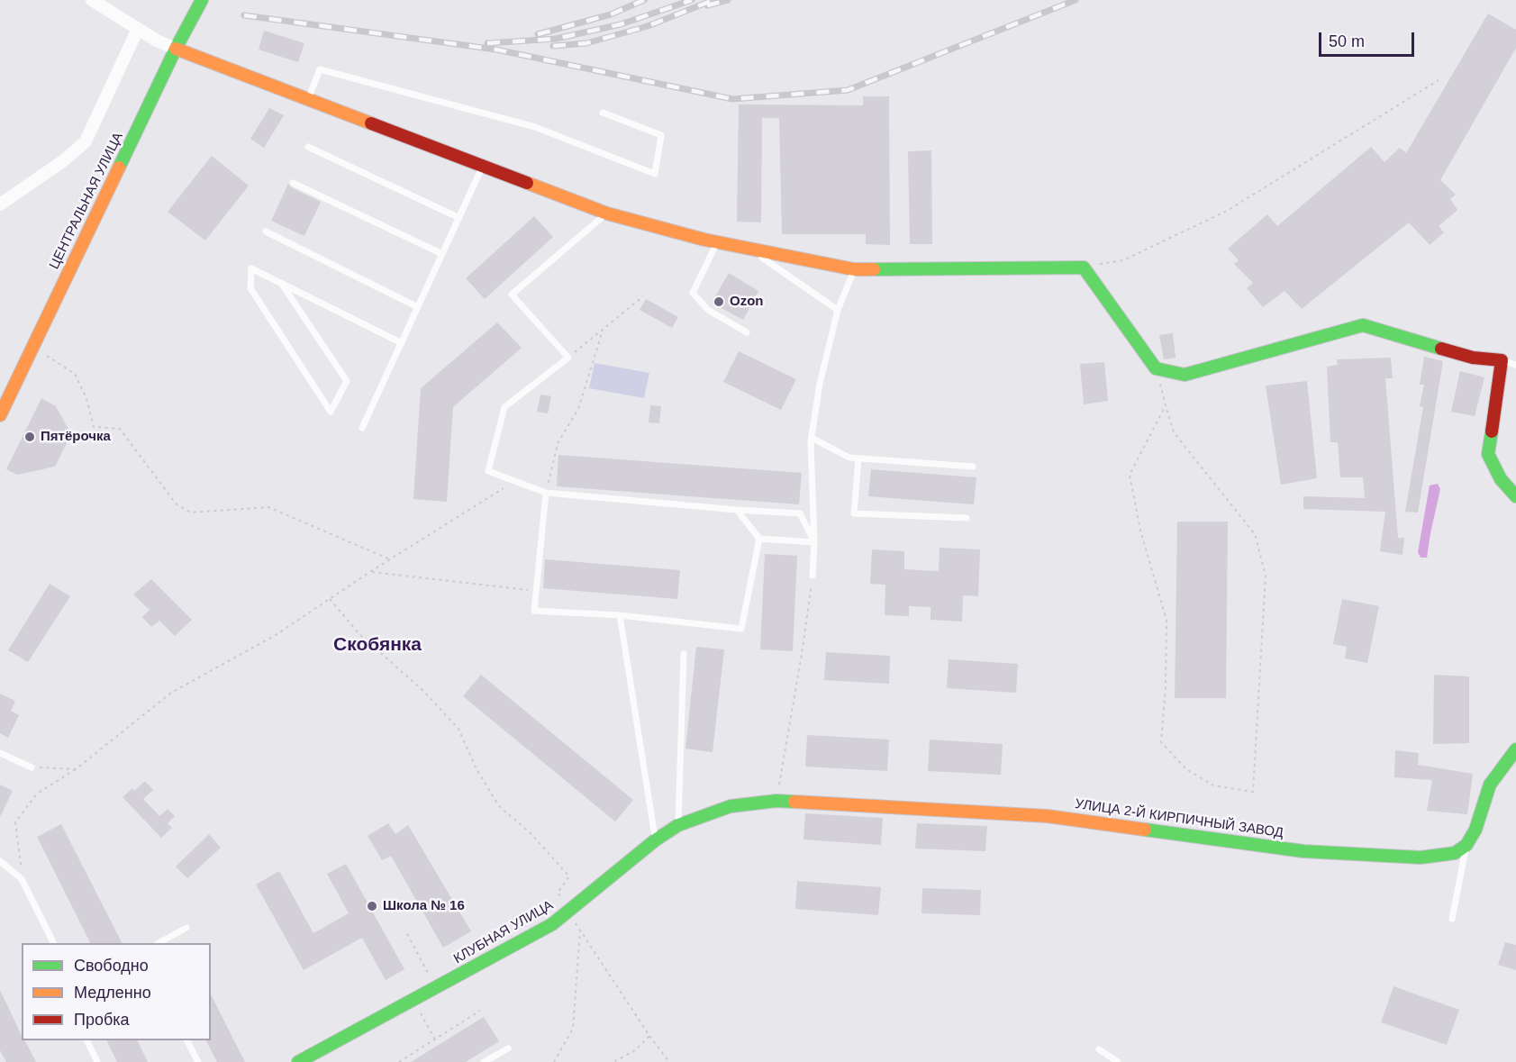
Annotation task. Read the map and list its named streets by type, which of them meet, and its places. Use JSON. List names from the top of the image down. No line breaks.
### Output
{"streets":{"street":["ЦЕНТРАЛЬНАЯ УЛИЦА","УЛИЦА 2-Й КИРПИЧНЫЙ ЗАВОД","КЛУБНАЯ УЛИЦА"]},"crossings":[["УЛИЦА 2-Й КИРПИЧНЫЙ ЗАВОД","КЛУБНАЯ УЛИЦА"]],"districts":["Скобянка"],"places":["Ozon","Пятёрочка","Школа № 16"],"legend":["Свободно","Медленно","Пробка"],"scale_bar":"50 m"}
